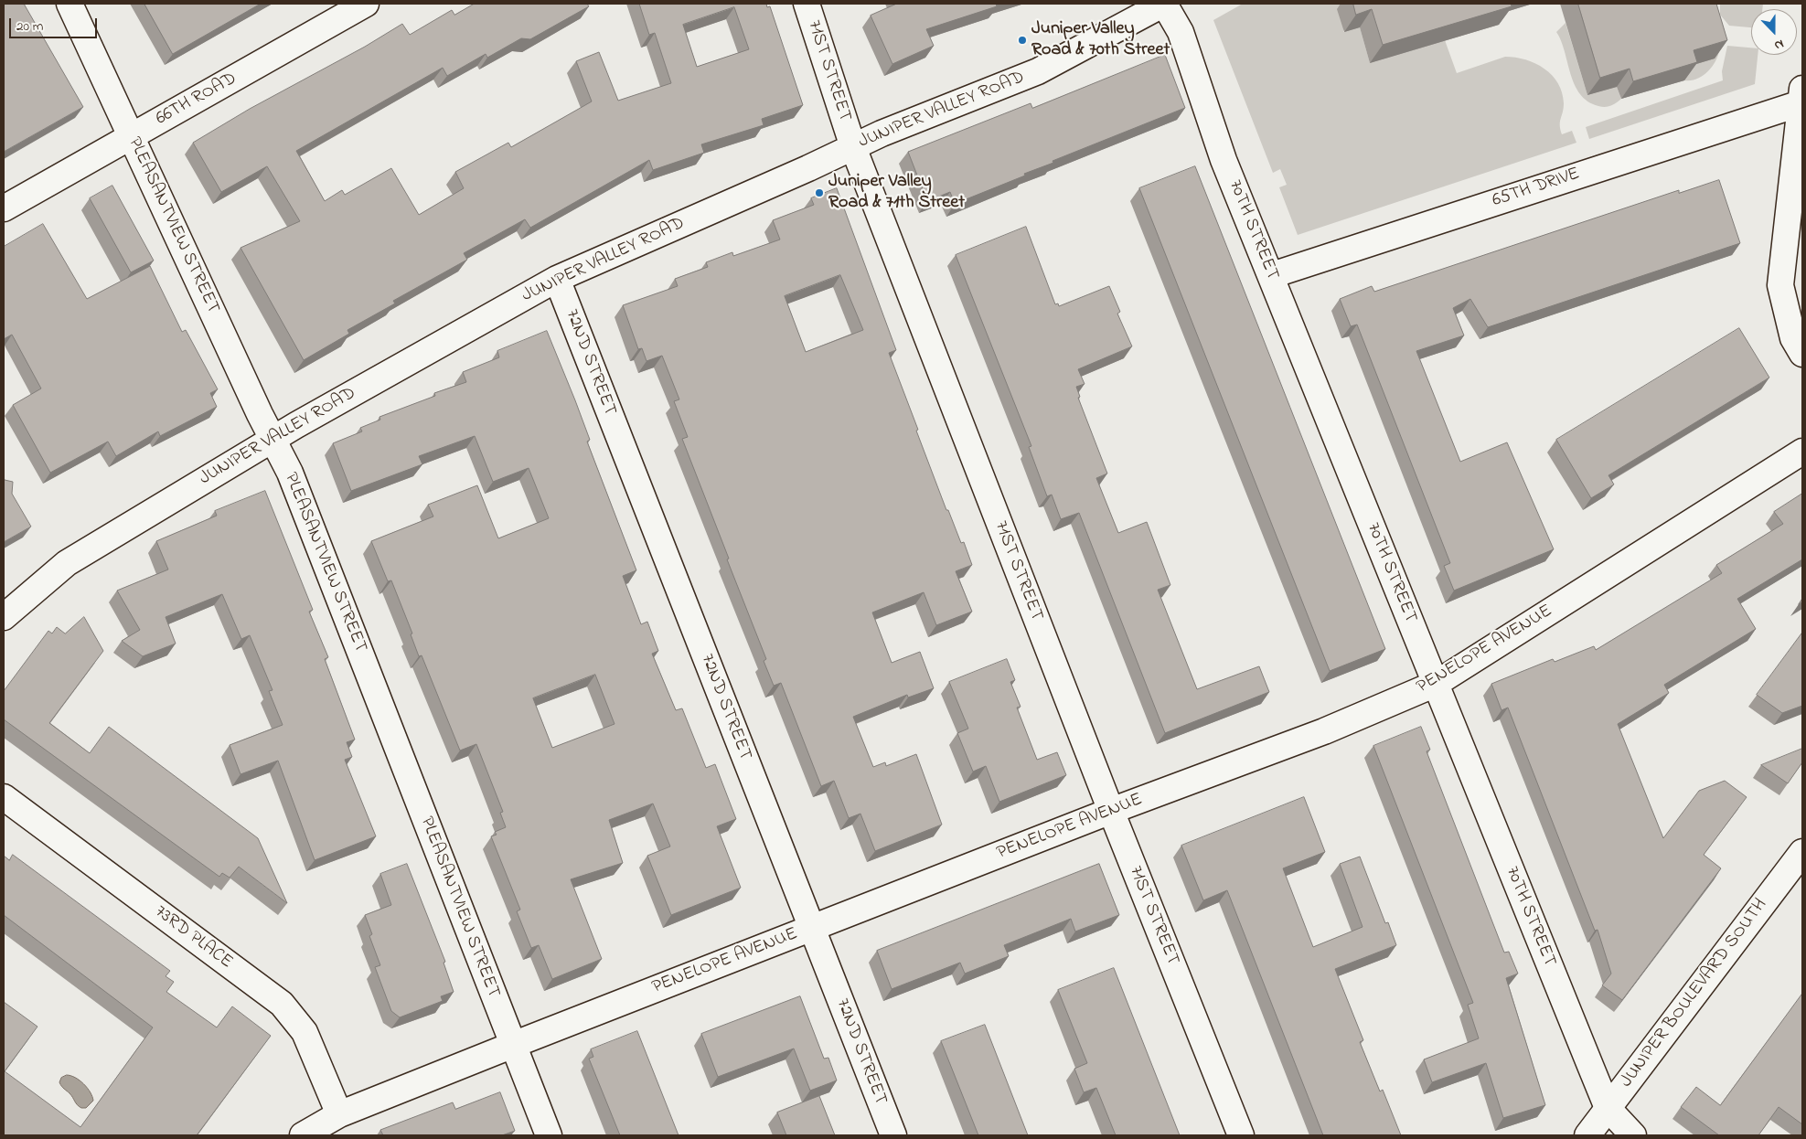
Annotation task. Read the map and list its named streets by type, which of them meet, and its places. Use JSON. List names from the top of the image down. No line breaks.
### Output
{"streets":{"street":["71ST STREET","66TH ROAD","JUNIPER VALLEY ROAD","65TH DRIVE","PLEASANTVIEW STREET","70TH STREET","72ND STREET","PENELOPE AVENUE","73RD PLACE","JUNIPER BOULEVARD SOUTH"]},"crossings":[["71ST STREET","JUNIPER VALLEY ROAD"],["71ST STREET","PENELOPE AVENUE"],["66TH ROAD","PLEASANTVIEW STREET"],["JUNIPER VALLEY ROAD","PLEASANTVIEW STREET"],["JUNIPER VALLEY ROAD","70TH STREET"],["JUNIPER VALLEY ROAD","72ND STREET"],["65TH DRIVE","70TH STREET"],["PLEASANTVIEW STREET","PENELOPE AVENUE"],["70TH STREET","PENELOPE AVENUE"],["70TH STREET","JUNIPER BOULEVARD SOUTH"],["72ND STREET","PENELOPE AVENUE"],["PENELOPE AVENUE","73RD PLACE"]],"places":["Juniper Valley Road & 70th Street","Juniper Valley Road & 71th Street"],"scale_bar":"20 m","north":"bottom"}
